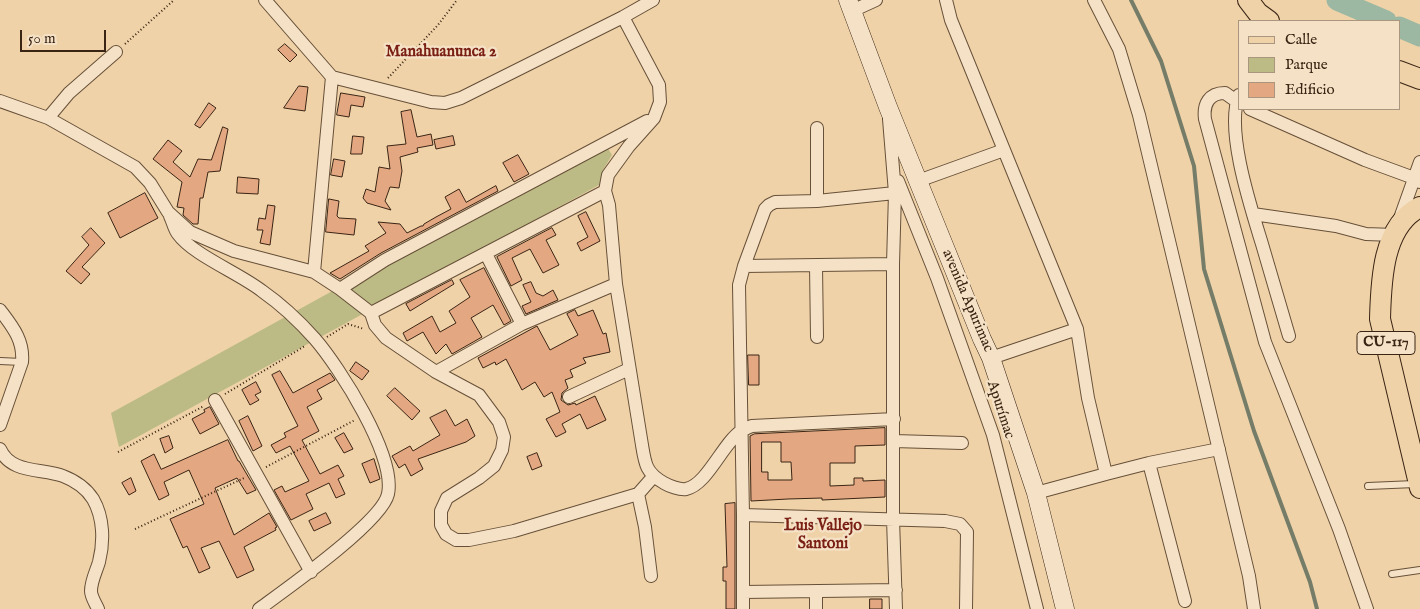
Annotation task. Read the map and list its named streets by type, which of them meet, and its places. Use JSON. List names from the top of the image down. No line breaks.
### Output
{"streets":{"main road":["CU-117"],"street":["avenida Apurimac","Apurímac"]},"crossings":[["avenida Apurimac","Apurímac"]],"districts":["Manahuanunca 2","Luis Vallejo Santoni"],"legend":["Calle","Parque","Edificio"],"scale_bar":"50 m"}
